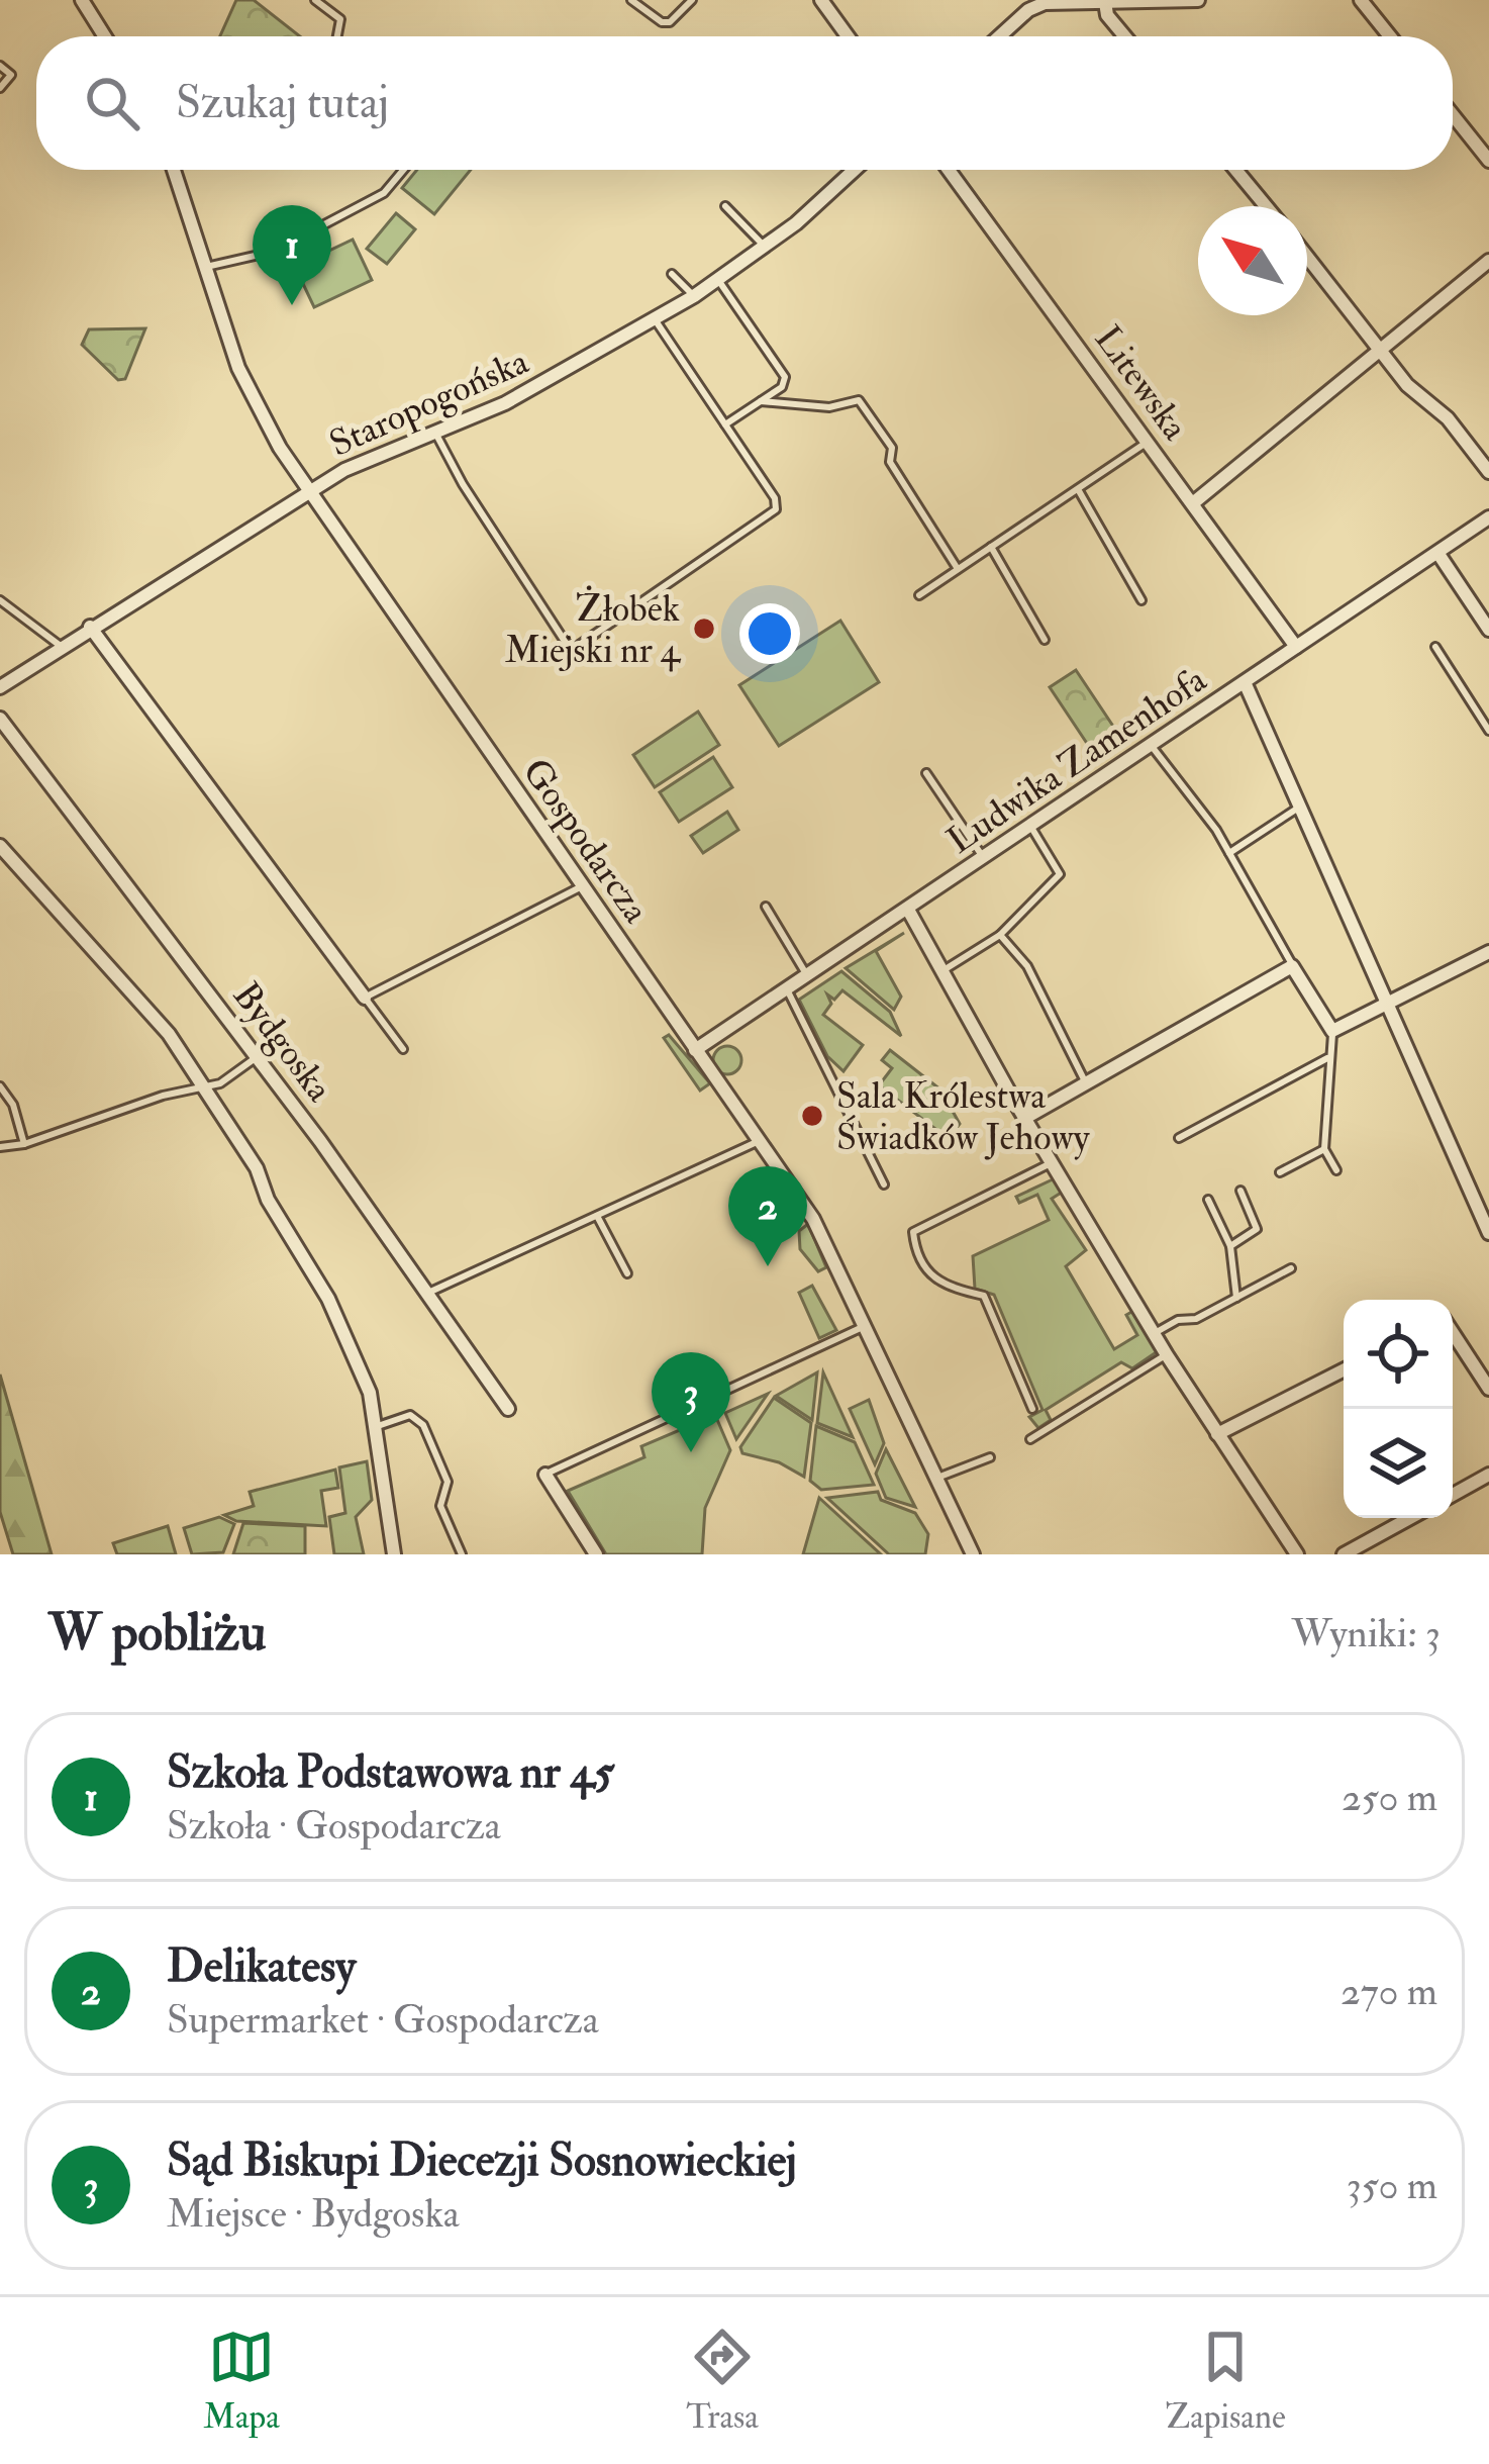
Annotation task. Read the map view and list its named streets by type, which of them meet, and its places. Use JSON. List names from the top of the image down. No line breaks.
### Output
{"streets":{"street":["Litewska","Staropogońska","Ludwika Zamenhofa","Gospodarcza","Bydgoska"]},"crossings":[["Litewska","Ludwika Zamenhofa"],["Staropogońska","Gospodarcza"],["Ludwika Zamenhofa","Gospodarcza"]],"places":["Żłobek Miejski nr 4","Sala Królestwa Świadków Jehowy"],"north":"top left","page":{"search":"Szukaj tutaj","pins":["1","2","3"],"heading":["W pobliżu","Wyniki: 3"],"list":[{"mark":"1","name":"Szkoła Podstawowa nr 45","note":"Szkoła · Gospodarcza","value":"250 m"},{"mark":"2","name":"Delikatesy","note":"Supermarket · Gospodarcza","value":"270 m"},{"mark":"3","name":"Sąd Biskupi Diecezji Sosnowieckiej","note":"Miejsce · Bydgoska","value":"350 m"}],"nav":["Mapa","Trasa","Zapisane"]}}
